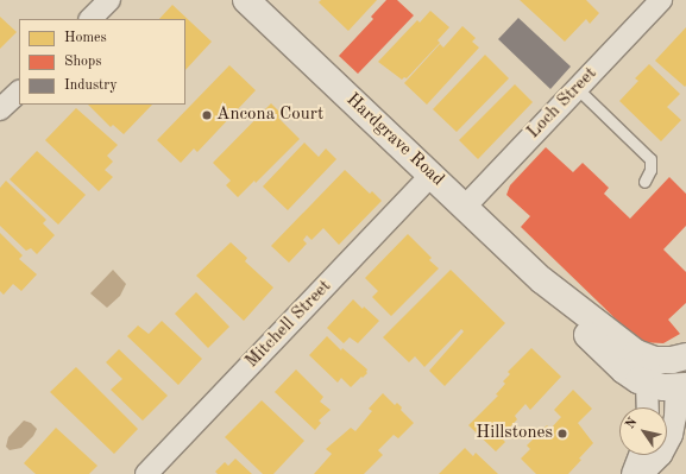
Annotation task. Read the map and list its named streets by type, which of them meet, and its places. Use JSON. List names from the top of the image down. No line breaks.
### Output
{"streets":{"street":["Loch Street","Hardgrave Road","Mitchell Street"]},"crossings":[["Loch Street","Hardgrave Road"],["Hardgrave Road","Mitchell Street"]],"places":["Ancona Court","Hillstones"],"legend":["Homes","Shops","Industry"],"north":"top left"}
